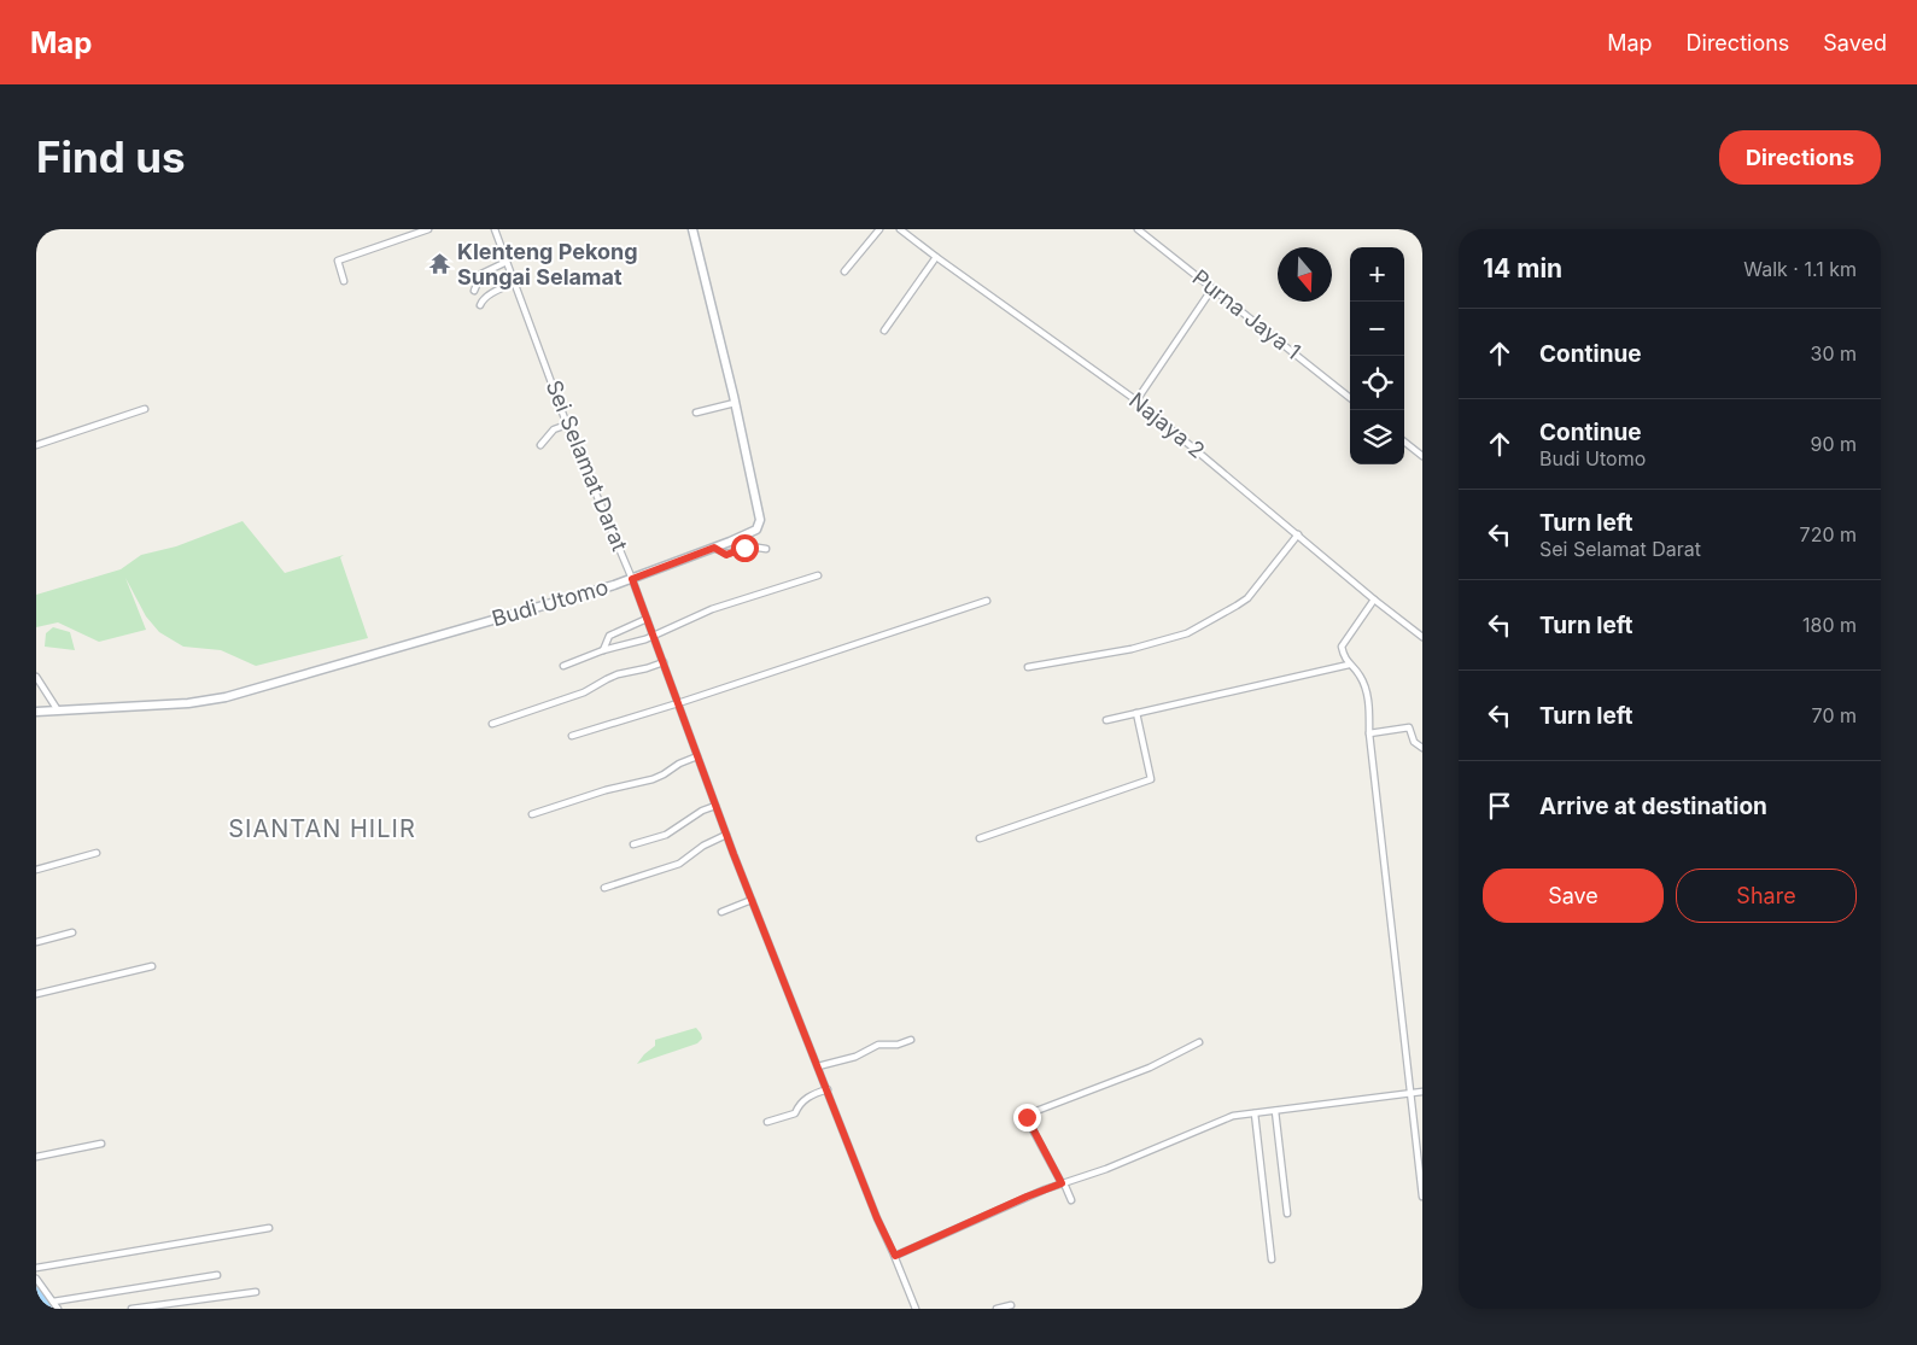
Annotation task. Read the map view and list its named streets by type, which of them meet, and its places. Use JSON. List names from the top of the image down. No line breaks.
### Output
{"streets":{"street":["Purna Jaya 1","Najaya 2","Sei Selamat Darat","Budi Utomo"]},"crossings":[["Sei Selamat Darat","Budi Utomo"]],"districts":["SIANTAN HILIR"],"places":{"temple":["Klenteng Pekong Sungai Selamat"]},"north":"bottom","page":{"header":"Map","nav":["Map","Directions","Saved"],"buttons":["Directions",["Save","Share"]],"title":"Find us","heading":["14 min","Walk · 1.1 km"],"map_buttons":["+","−"],"list":[["Continue","30 m"],["Continue","Budi Utomo","90 m"],["Turn left","Sei Selamat Darat","720 m"],["Turn left","180 m"],["Turn left","70 m"],"Arrive at destination"]}}
